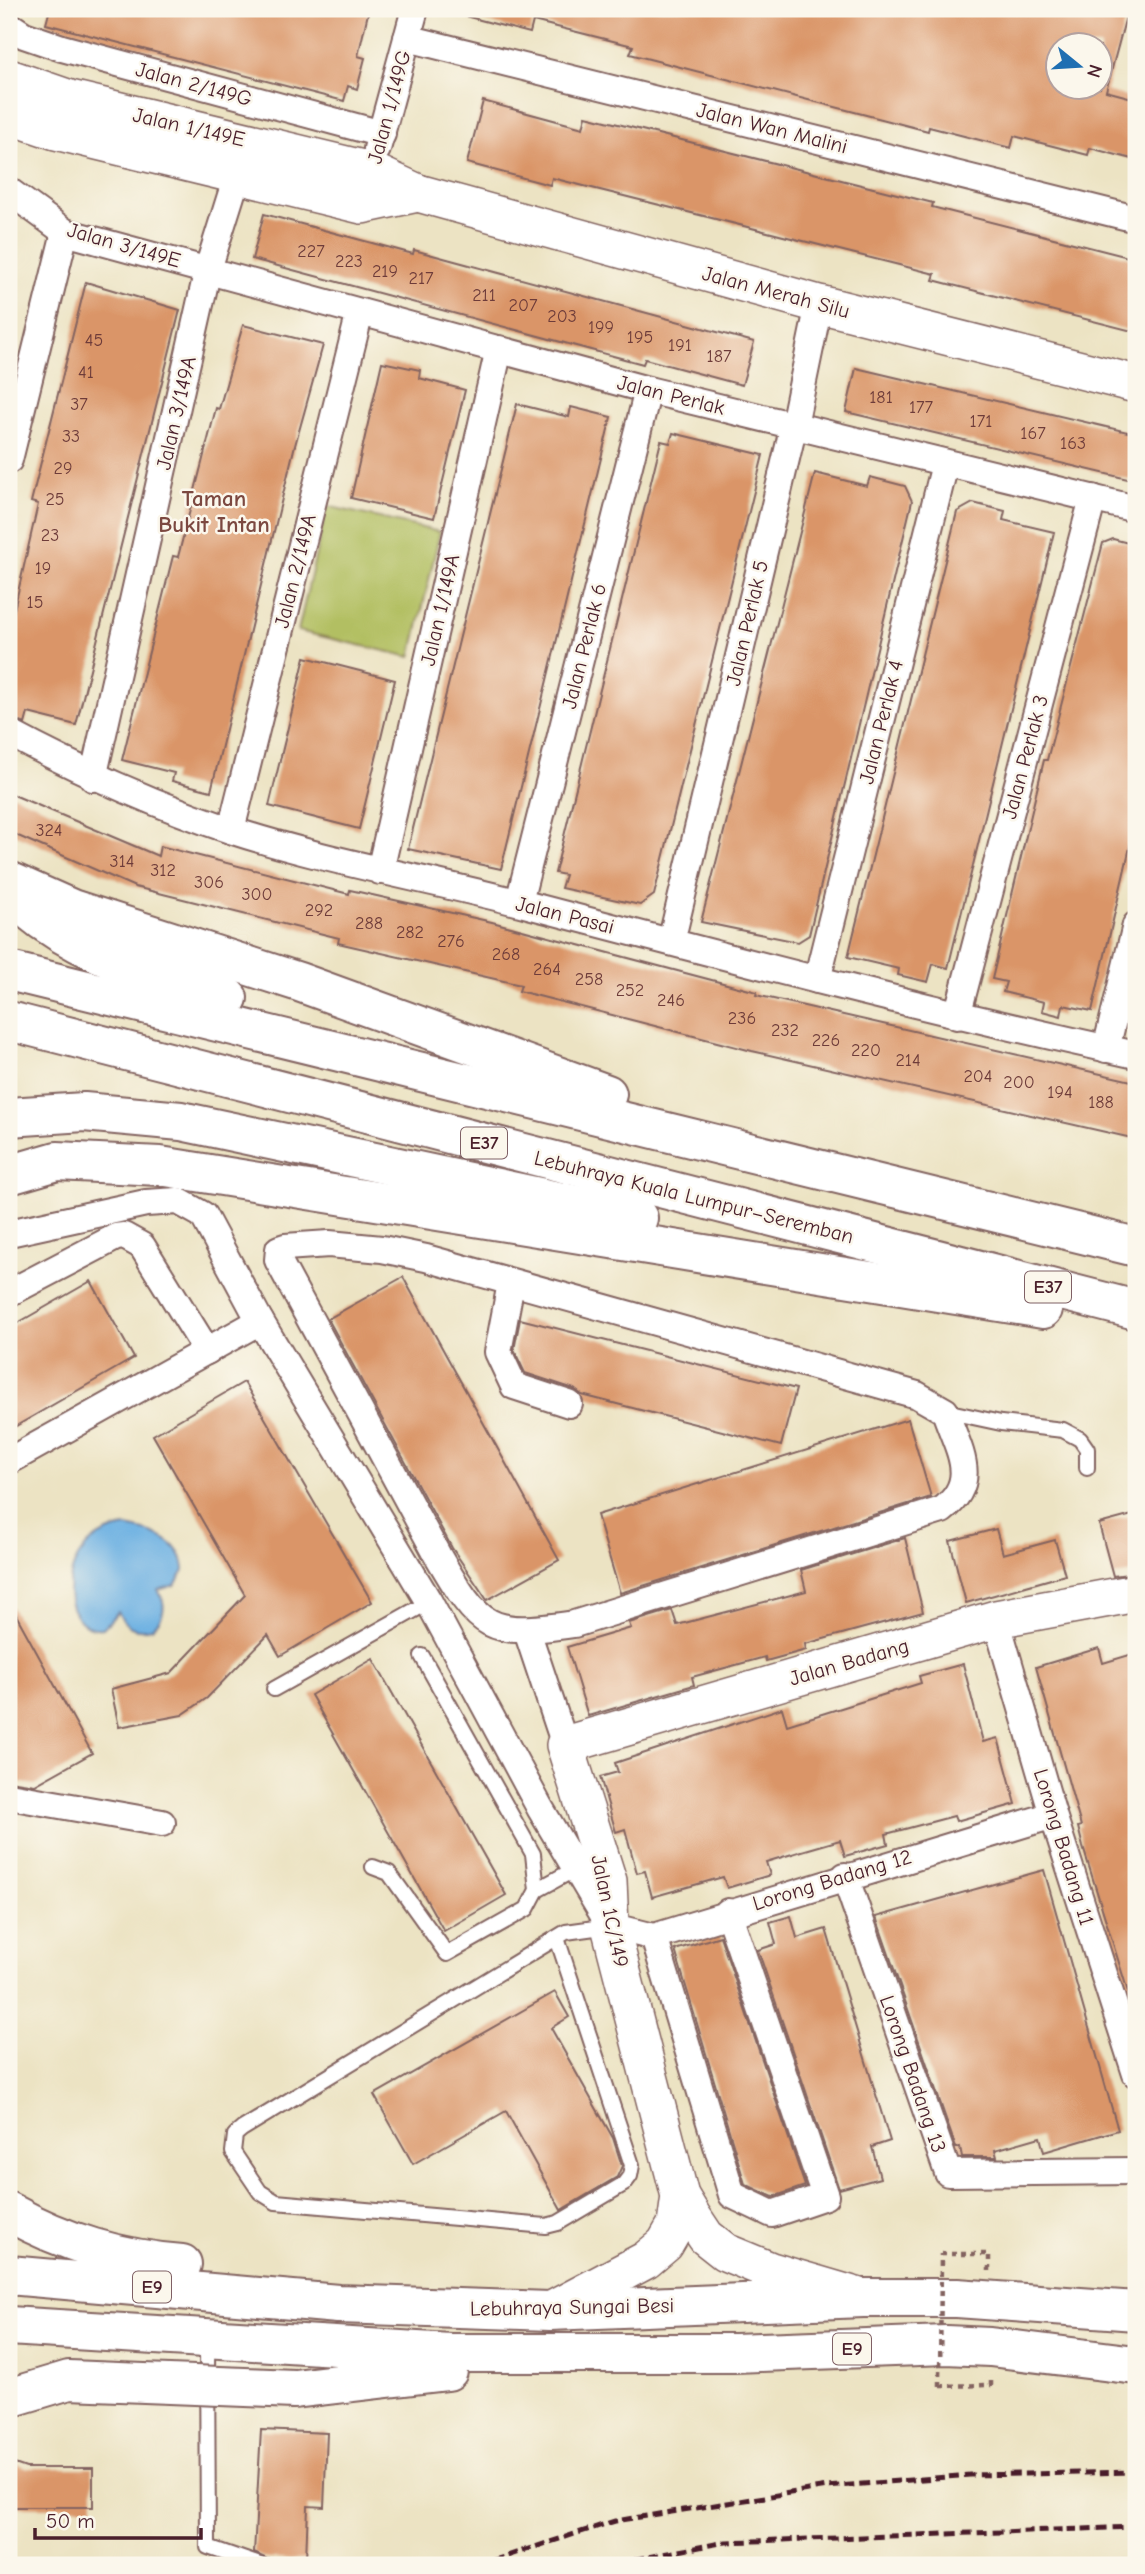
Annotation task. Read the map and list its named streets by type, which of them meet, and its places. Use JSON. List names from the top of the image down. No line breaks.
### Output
{"streets":{"highway":["E37","Lebuhraya Kuala Lumpur–Seremban","E9","Lebuhraya Sungai Besi"],"street":["Jalan 2/149G","Jalan 1/149G","Jalan 1/149E","Jalan Wan Malini","Jalan 3/149E","Jalan Merah Silu","Jalan Perlak","Jalan 3/149A","Jalan 2/149A","Jalan 1/149A","Jalan Perlak 5","Jalan Perlak 6","Jalan Perlak 4","Jalan Perlak 3","Jalan Pasai","Jalan Badang","Lorong Badang 11","Lorong Badang 12","Jalan 1C/149","Lorong Badang 13"]},"crossings":[["Jalan 2/149G","Jalan 1/149G"],["Jalan 1/149G","Jalan 1/149E"],["Jalan 1/149G","Jalan Wan Malini"],["Jalan 1/149G","Jalan Merah Silu"],["Jalan 1/149E","Jalan Merah Silu"],["Jalan 1/149E","Jalan 3/149A"],["Jalan 3/149E","Jalan Perlak"],["Jalan 3/149E","Jalan 3/149A"],["Jalan Merah Silu","Jalan Perlak 5"],["Jalan Perlak","Jalan 3/149A"],["Jalan Perlak","Jalan 2/149A"],["Jalan Perlak","Jalan 1/149A"],["Jalan Perlak","Jalan Perlak 5"],["Jalan Perlak","Jalan Perlak 6"],["Jalan Perlak","Jalan Perlak 4"],["Jalan Perlak","Jalan Perlak 3"],["Jalan 3/149A","Jalan Pasai"],["Jalan 2/149A","Jalan Pasai"],["Jalan 1/149A","Jalan Pasai"],["Jalan Perlak 5","Jalan Pasai"],["Jalan Perlak 6","Jalan Pasai"],["Jalan Perlak 4","Jalan Pasai"],["Jalan Perlak 3","Jalan Pasai"],["Jalan Badang","Lorong Badang 11"],["Jalan Badang","Jalan 1C/149"],["Lorong Badang 11","Lorong Badang 12"],["Lorong Badang 12","Lorong Badang 13"],["Jalan 1C/149","Lebuhraya Sungai Besi"]],"districts":["Taman Bukit Intan"],"house_numbers":["227","223","219","217","211","207","203","199","195","45","191","187","41","181","37","177","171","167","33","163","29","25","23","19","15","324","314","312","306","300","292","288","282","276","268","264","258","252","246","236","232","226","220","214","204","200","194","188"],"scale_bar":"50 m","north":"right"}
